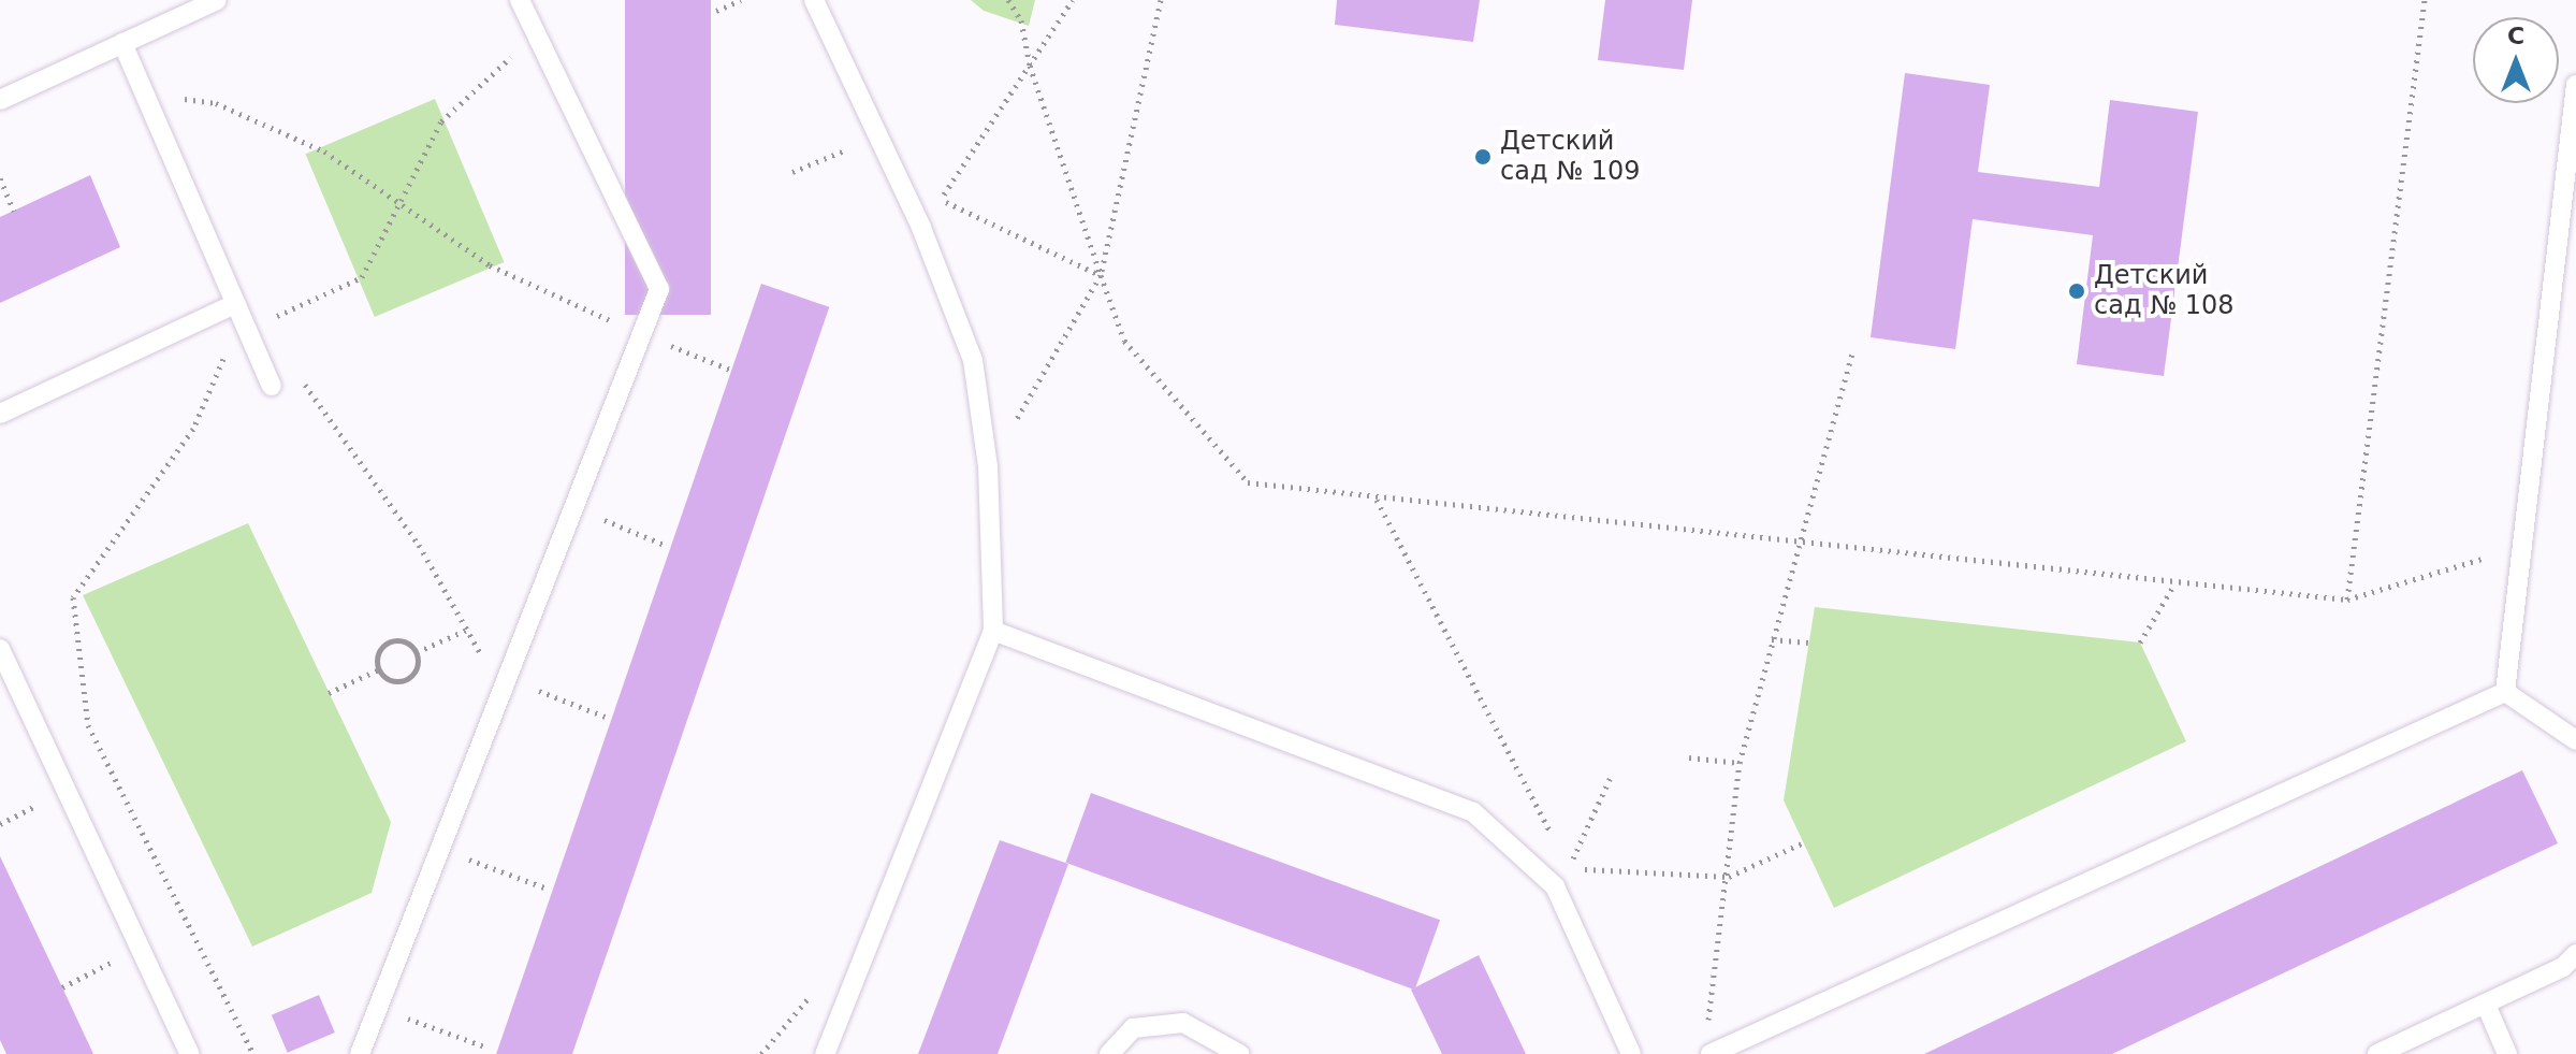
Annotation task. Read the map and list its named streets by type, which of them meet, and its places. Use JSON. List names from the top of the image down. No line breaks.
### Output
{"places":["Детский сад № 109","Детский сад № 108"],"north":"top"}
